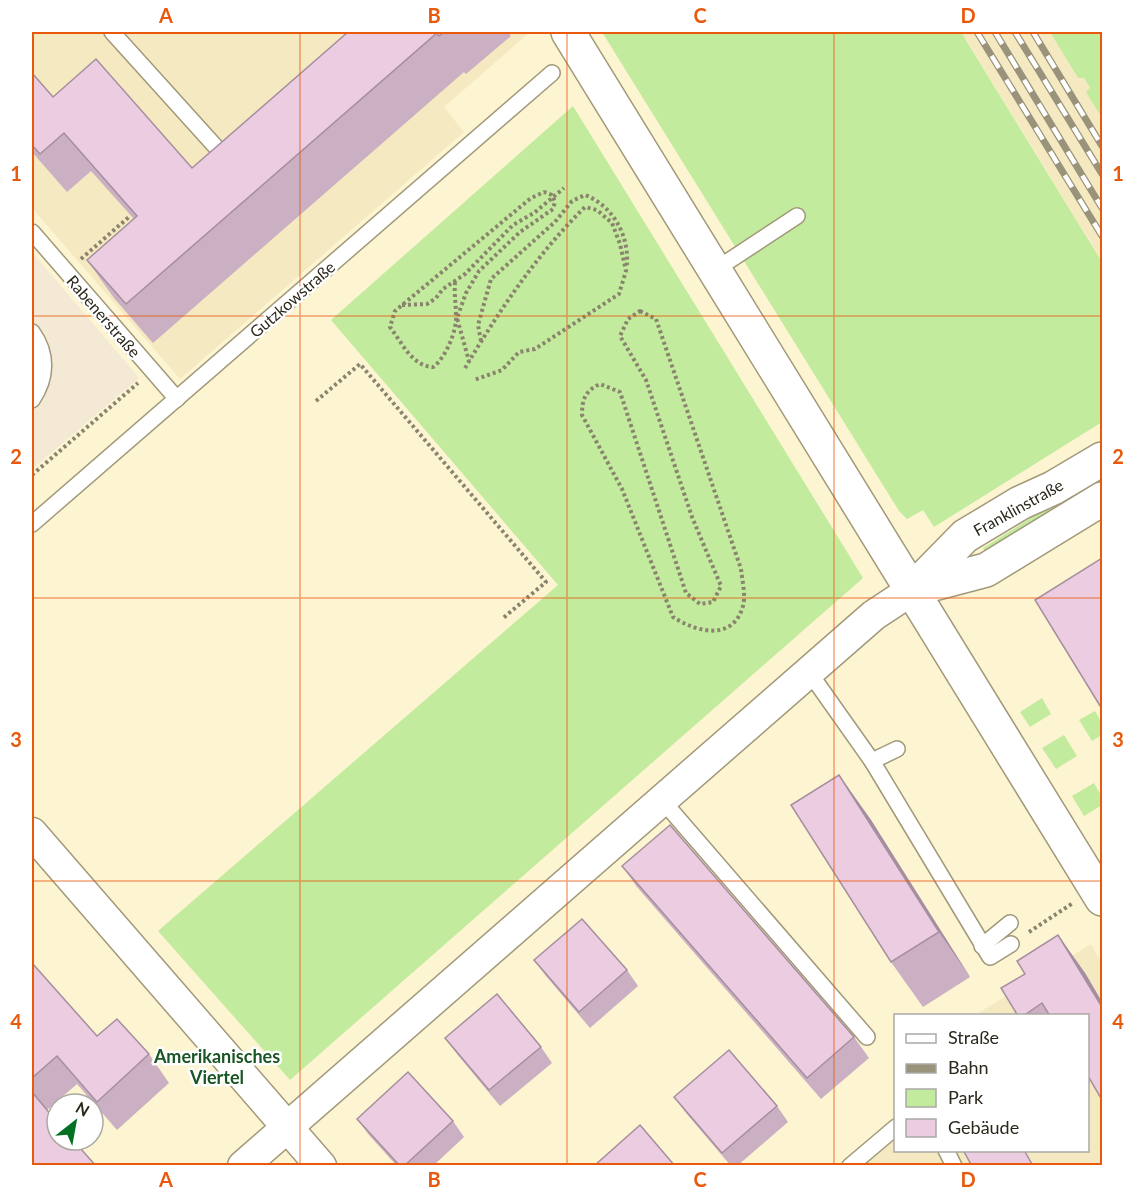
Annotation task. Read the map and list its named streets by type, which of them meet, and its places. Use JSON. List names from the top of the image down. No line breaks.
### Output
{"streets":{"main road":["Franklinstraße"],"lane":["Gutzkowstraße","Rabenerstraße"]},"crossings":[["Gutzkowstraße","Rabenerstraße"]],"districts":["Amerikanisches Viertel"],"legend":["Straße","Bahn","Park","Gebäude"],"north":"top right","grid":{"columns":["A","B","C","D"],"rows":["1","2","3","4"]}}
